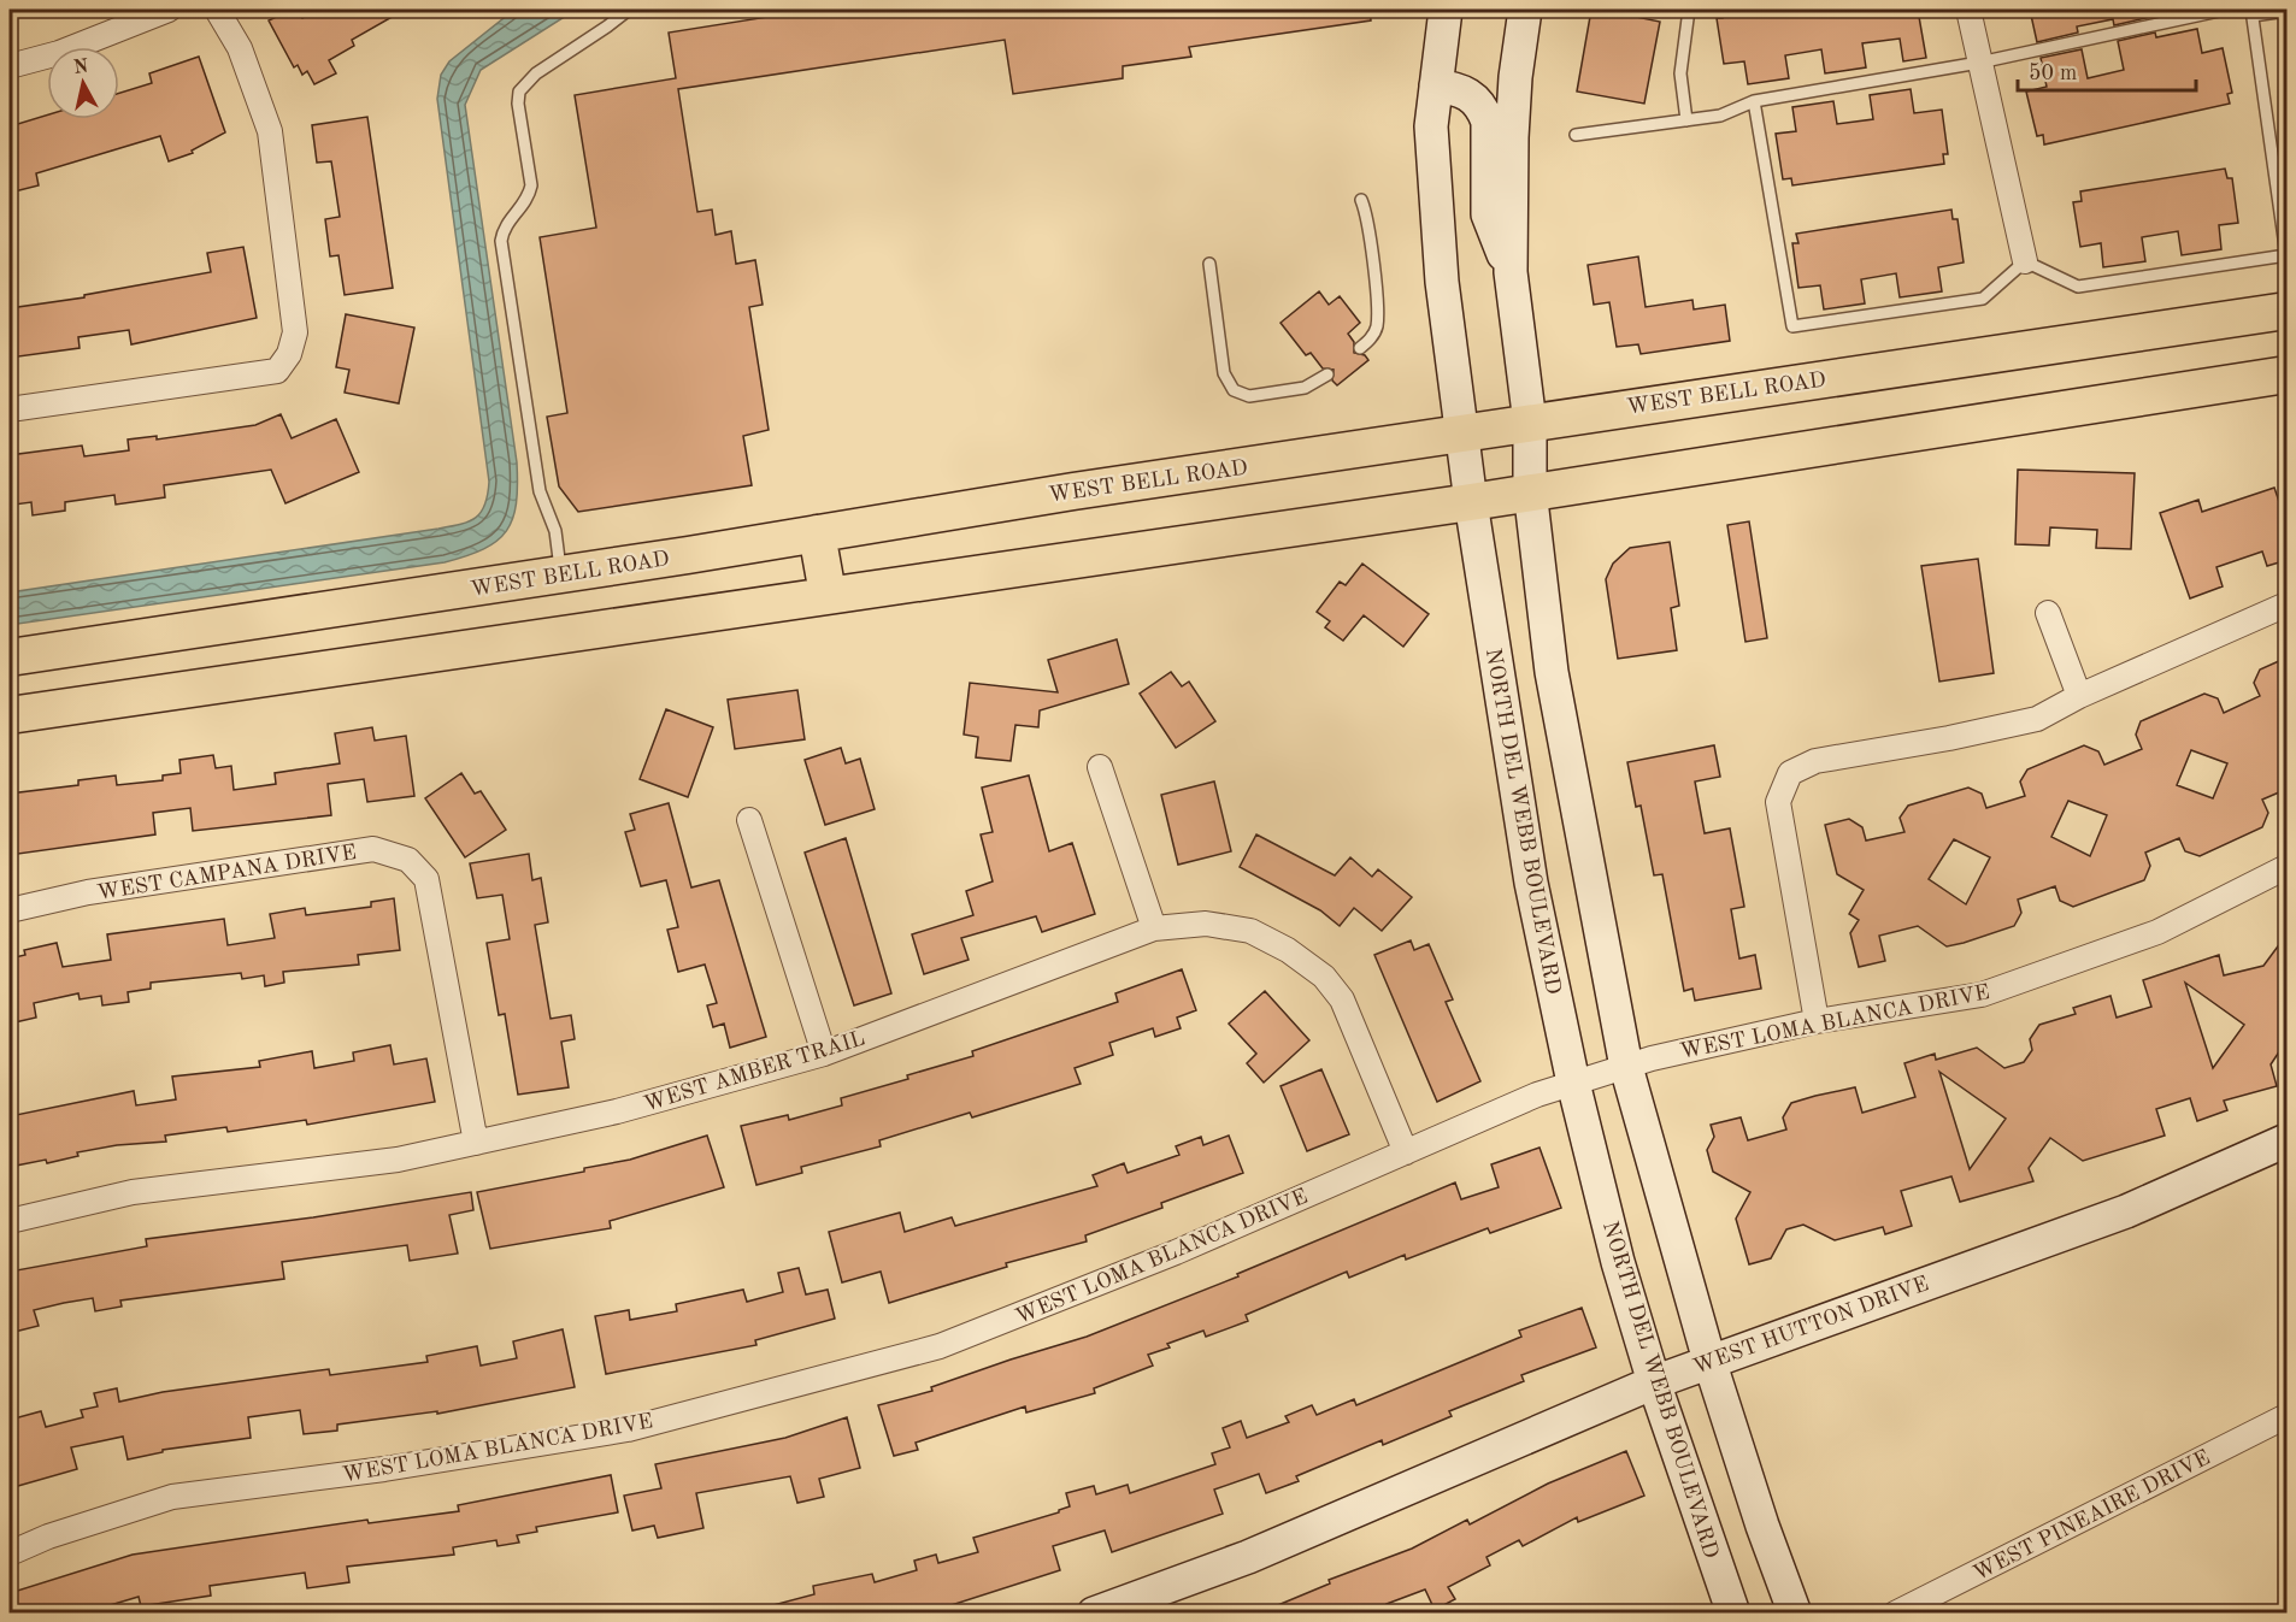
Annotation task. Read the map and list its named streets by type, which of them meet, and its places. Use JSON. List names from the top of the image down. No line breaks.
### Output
{"streets":{"main road":["WEST BELL ROAD"],"street":["NORTH DEL WEBB BOULEVARD","WEST CAMPANA DRIVE","WEST LOMA BLANCA DRIVE","WEST AMBER TRAIL","WEST HUTTON DRIVE","WEST PINEAIRE DRIVE"]},"crossings":[["WEST BELL ROAD","NORTH DEL WEBB BOULEVARD"],["NORTH DEL WEBB BOULEVARD","WEST LOMA BLANCA DRIVE"],["NORTH DEL WEBB BOULEVARD","WEST HUTTON DRIVE"],["WEST CAMPANA DRIVE","WEST AMBER TRAIL"],["WEST LOMA BLANCA DRIVE","WEST AMBER TRAIL"]],"scale_bar":"50 m","north":"top"}
